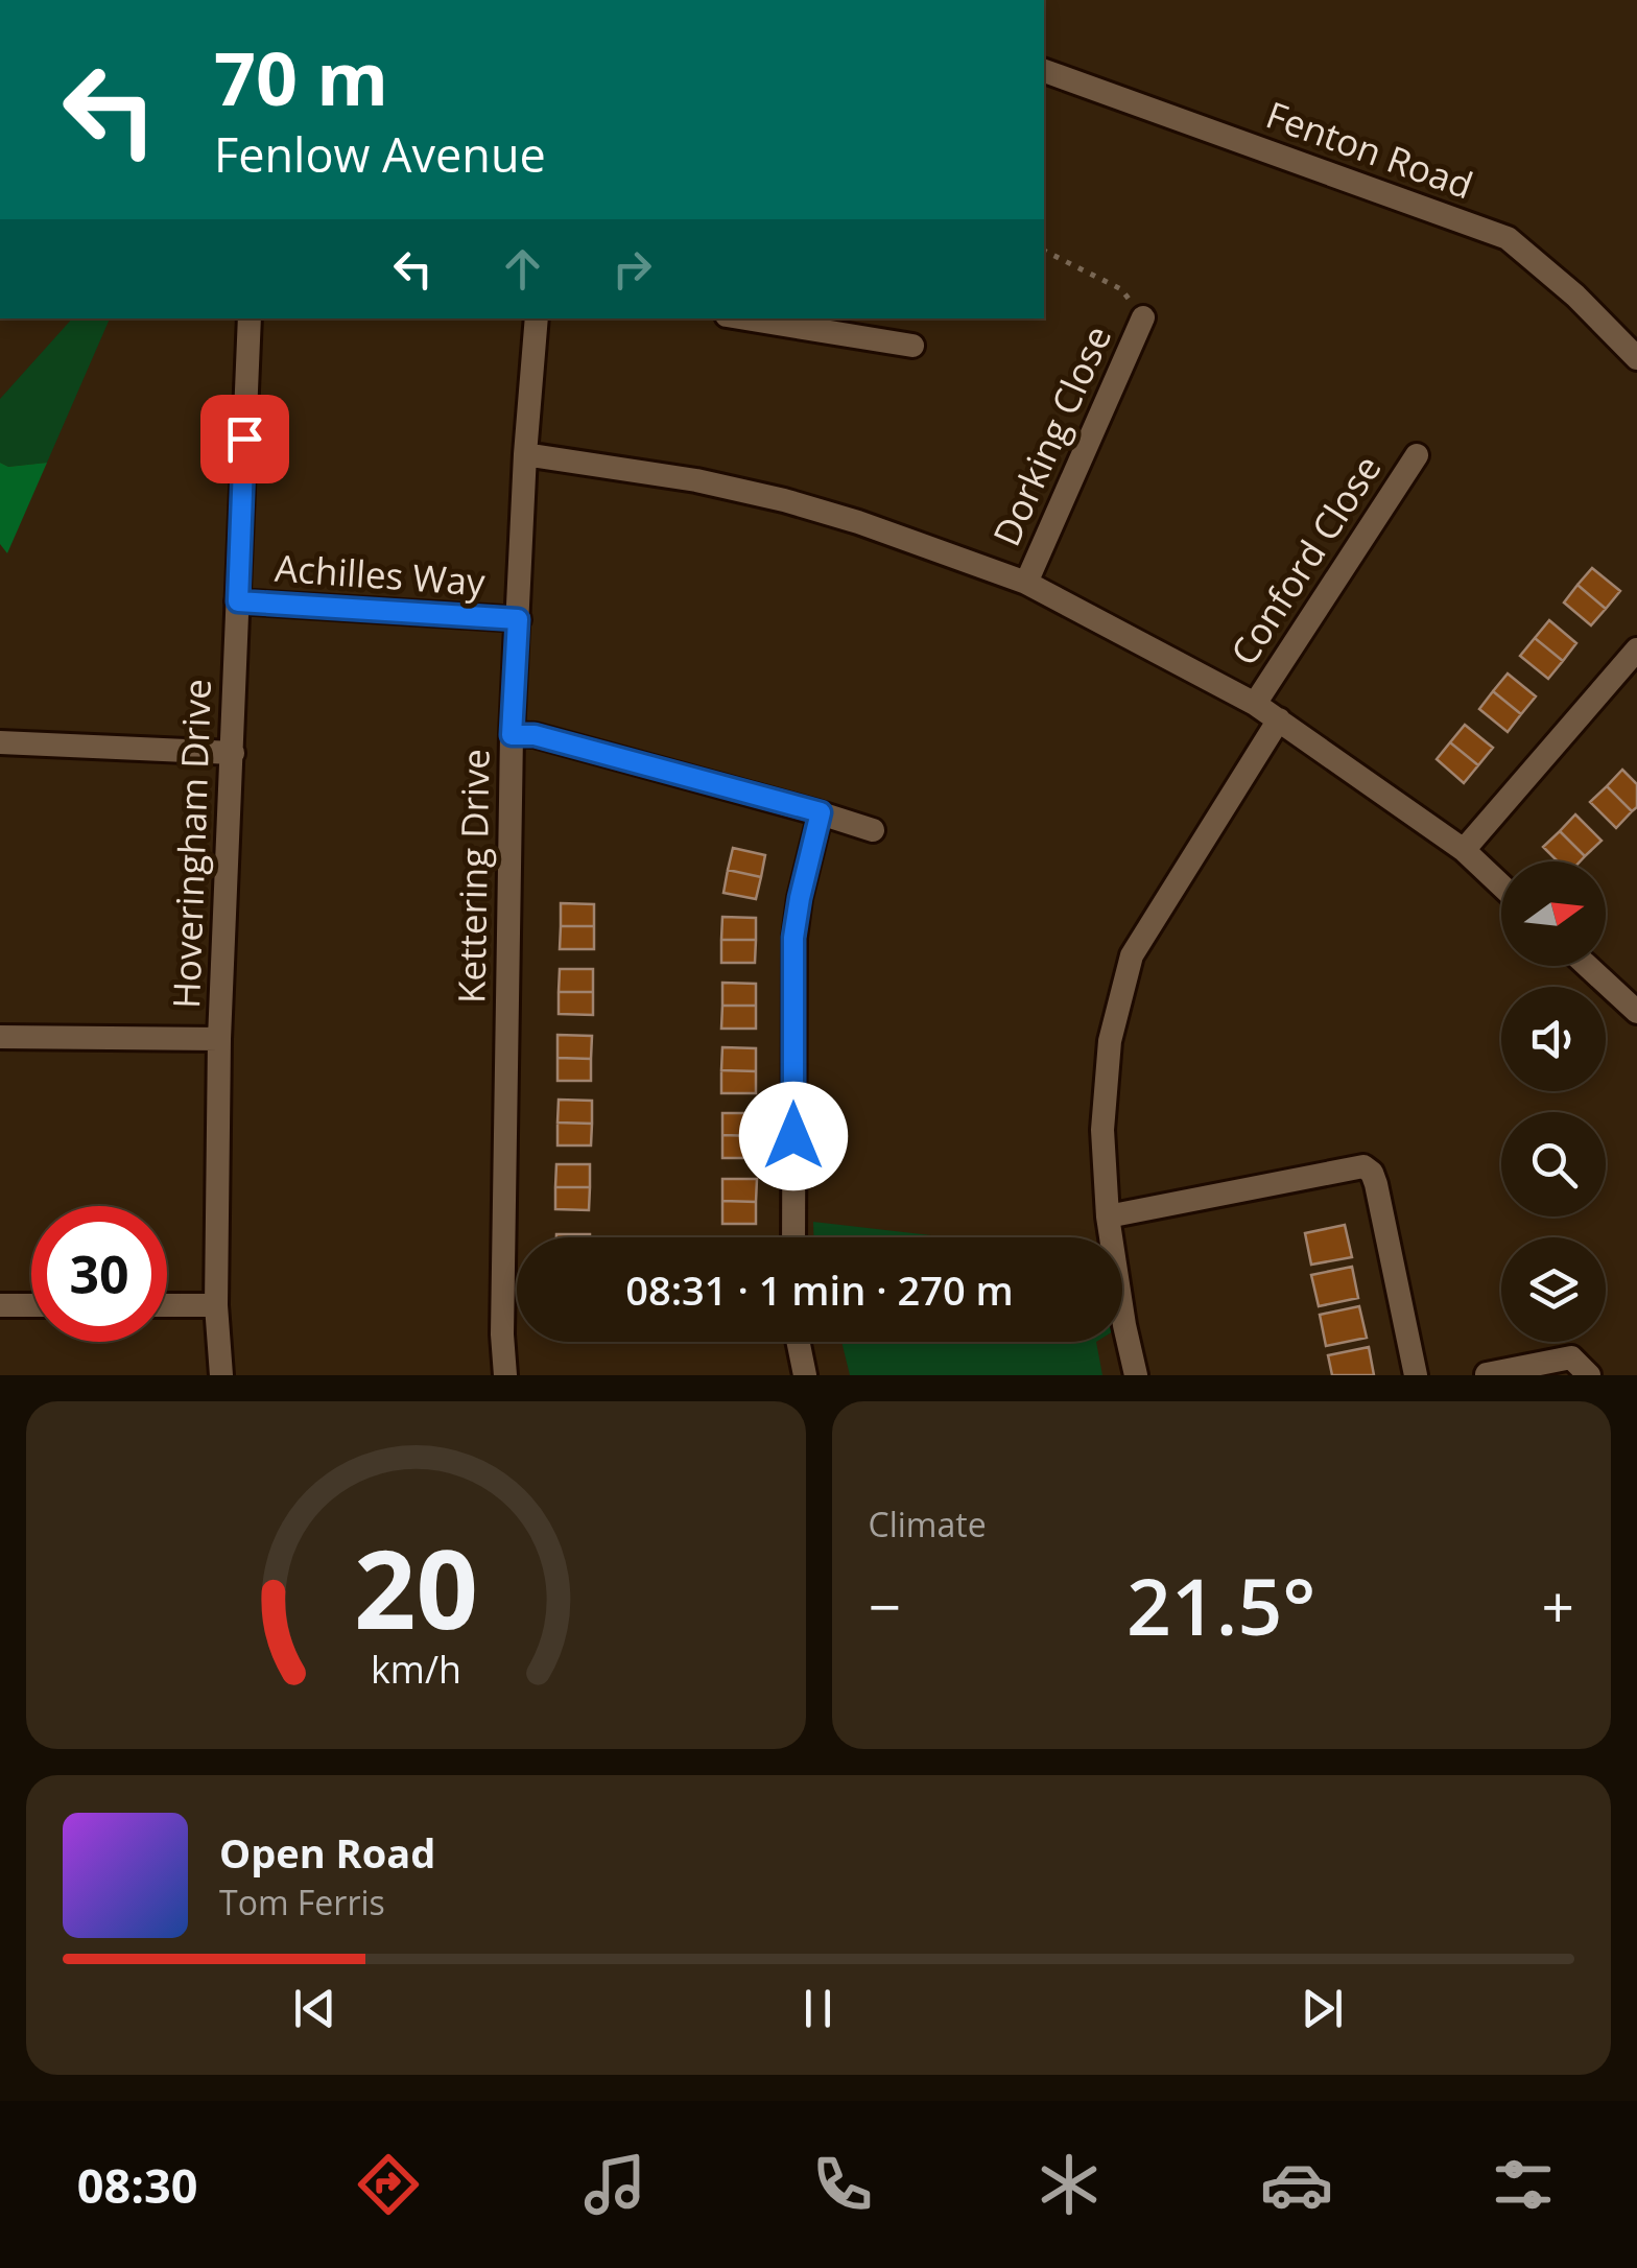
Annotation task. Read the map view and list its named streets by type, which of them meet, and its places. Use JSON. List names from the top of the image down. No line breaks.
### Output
{"streets":{"street":["Fenton Road","Dorking Close","Conford Close","Achilles Way","Hoveringham Drive","Kettering Drive"]},"crossings":[["Achilles Way","Hoveringham Drive"],["Achilles Way","Kettering Drive"]],"north":"right","page":{"turn":["70 m","Fenlow Avenue"],"limit":"30","trip":"08:31 · 1 min · 270 m","tile":"Climate","heat":["−","21.5°","+"],"song":["Open Road","Tom Ferris"],"tabs":"08:30","gauge":["20","km/h"]}}
